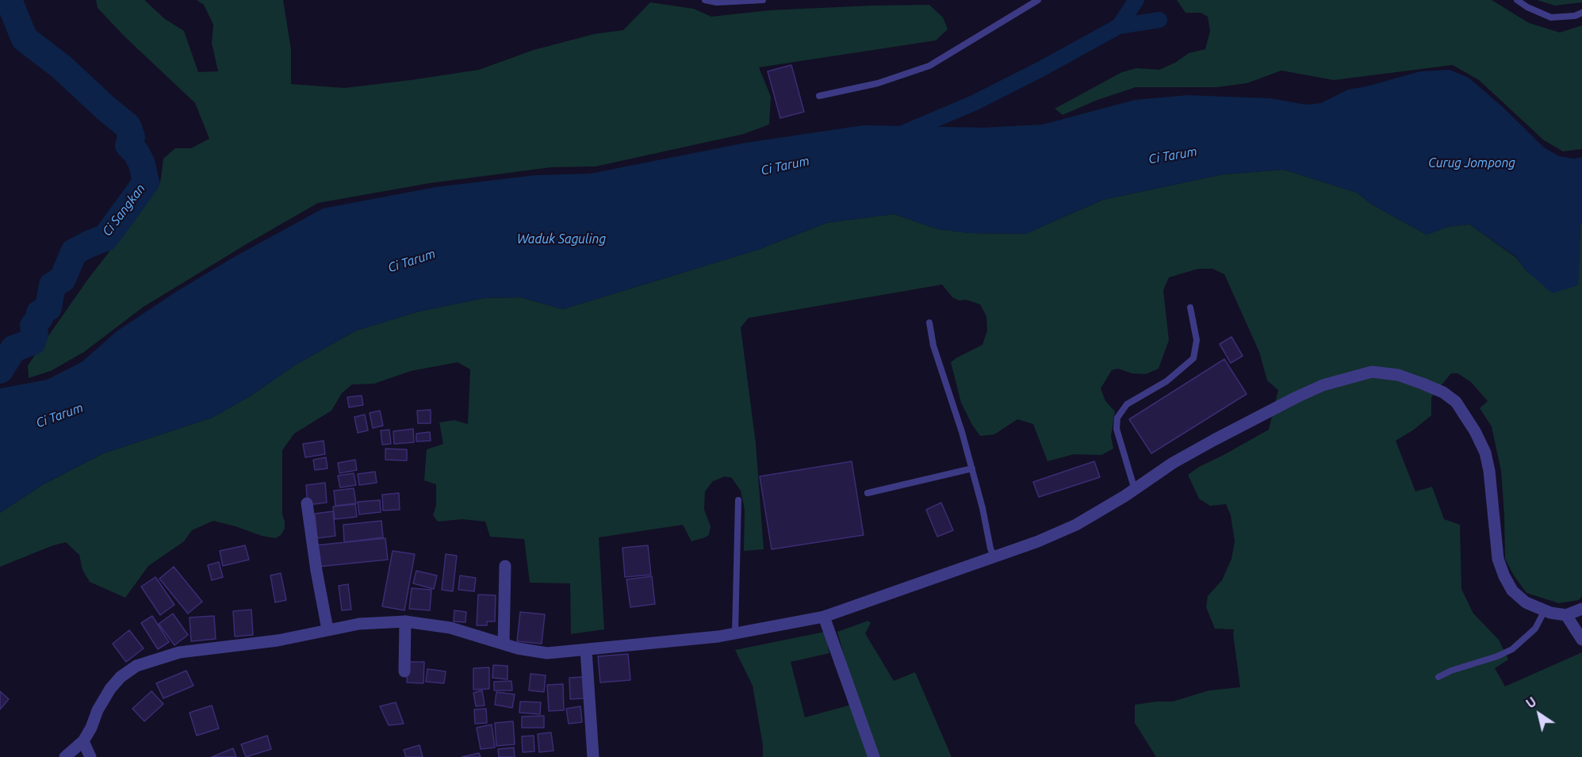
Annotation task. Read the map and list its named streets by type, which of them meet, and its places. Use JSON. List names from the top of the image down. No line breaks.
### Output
{"water":["Ci Tarum","Curug Jompong","Ci Sangkan","Waduk Saguling"],"north":"top left"}
